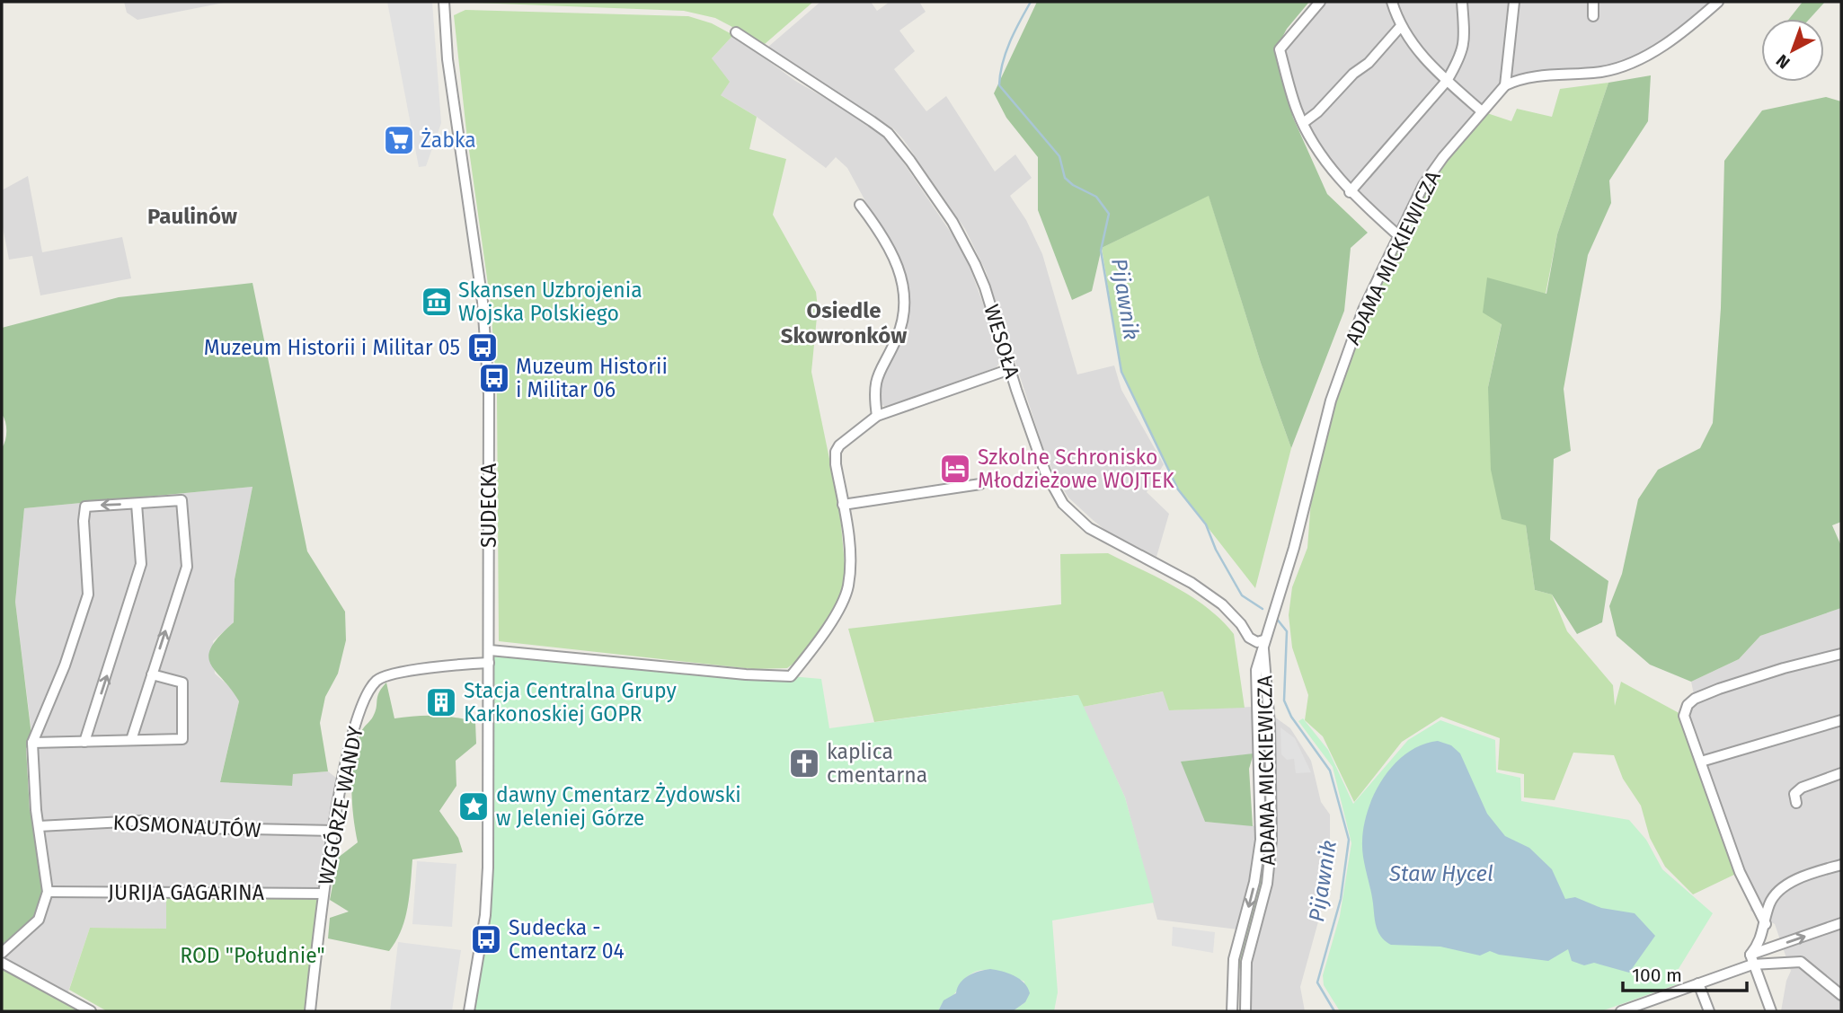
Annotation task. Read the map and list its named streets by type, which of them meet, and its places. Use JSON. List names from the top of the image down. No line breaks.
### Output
{"streets":{"street":["ADAMA MICKIEWICZA","WESOŁA","SUDECKA","WZGÓRZE WANDY","KOSMONAUTÓW","JURIJA GAGARINA"]},"crossings":[["ADAMA MICKIEWICZA","WESOŁA"],["SUDECKA","WZGÓRZE WANDY"],["WZGÓRZE WANDY","KOSMONAUTÓW"],["WZGÓRZE WANDY","JURIJA GAGARINA"]],"districts":["Paulinów","Osiedle Skowronków"],"water":["Pijawnik","Staw Hycel"],"parks":["ROD \"Południe\""],"places":{"supermarket":["Żabka"],"museum":["Skansen Uzbrojenia Wojska Polskiego"],"bus stop":["Muzeum Historii i Militar 05","Muzeum Historii i Militar 06","Sudecka - Cmentarz 04"],"hotel":["Szkolne Schronisko Młodzieżowe WOJTEK"],"building":["Stacja Centralna Grupy Karkonoskiej GOPR"],"church":["kaplica cmentarna"],"place":["dawny Cmentarz Żydowski w Jeleniej Górze"]},"scale_bar":"100 m","north":"bottom left"}
